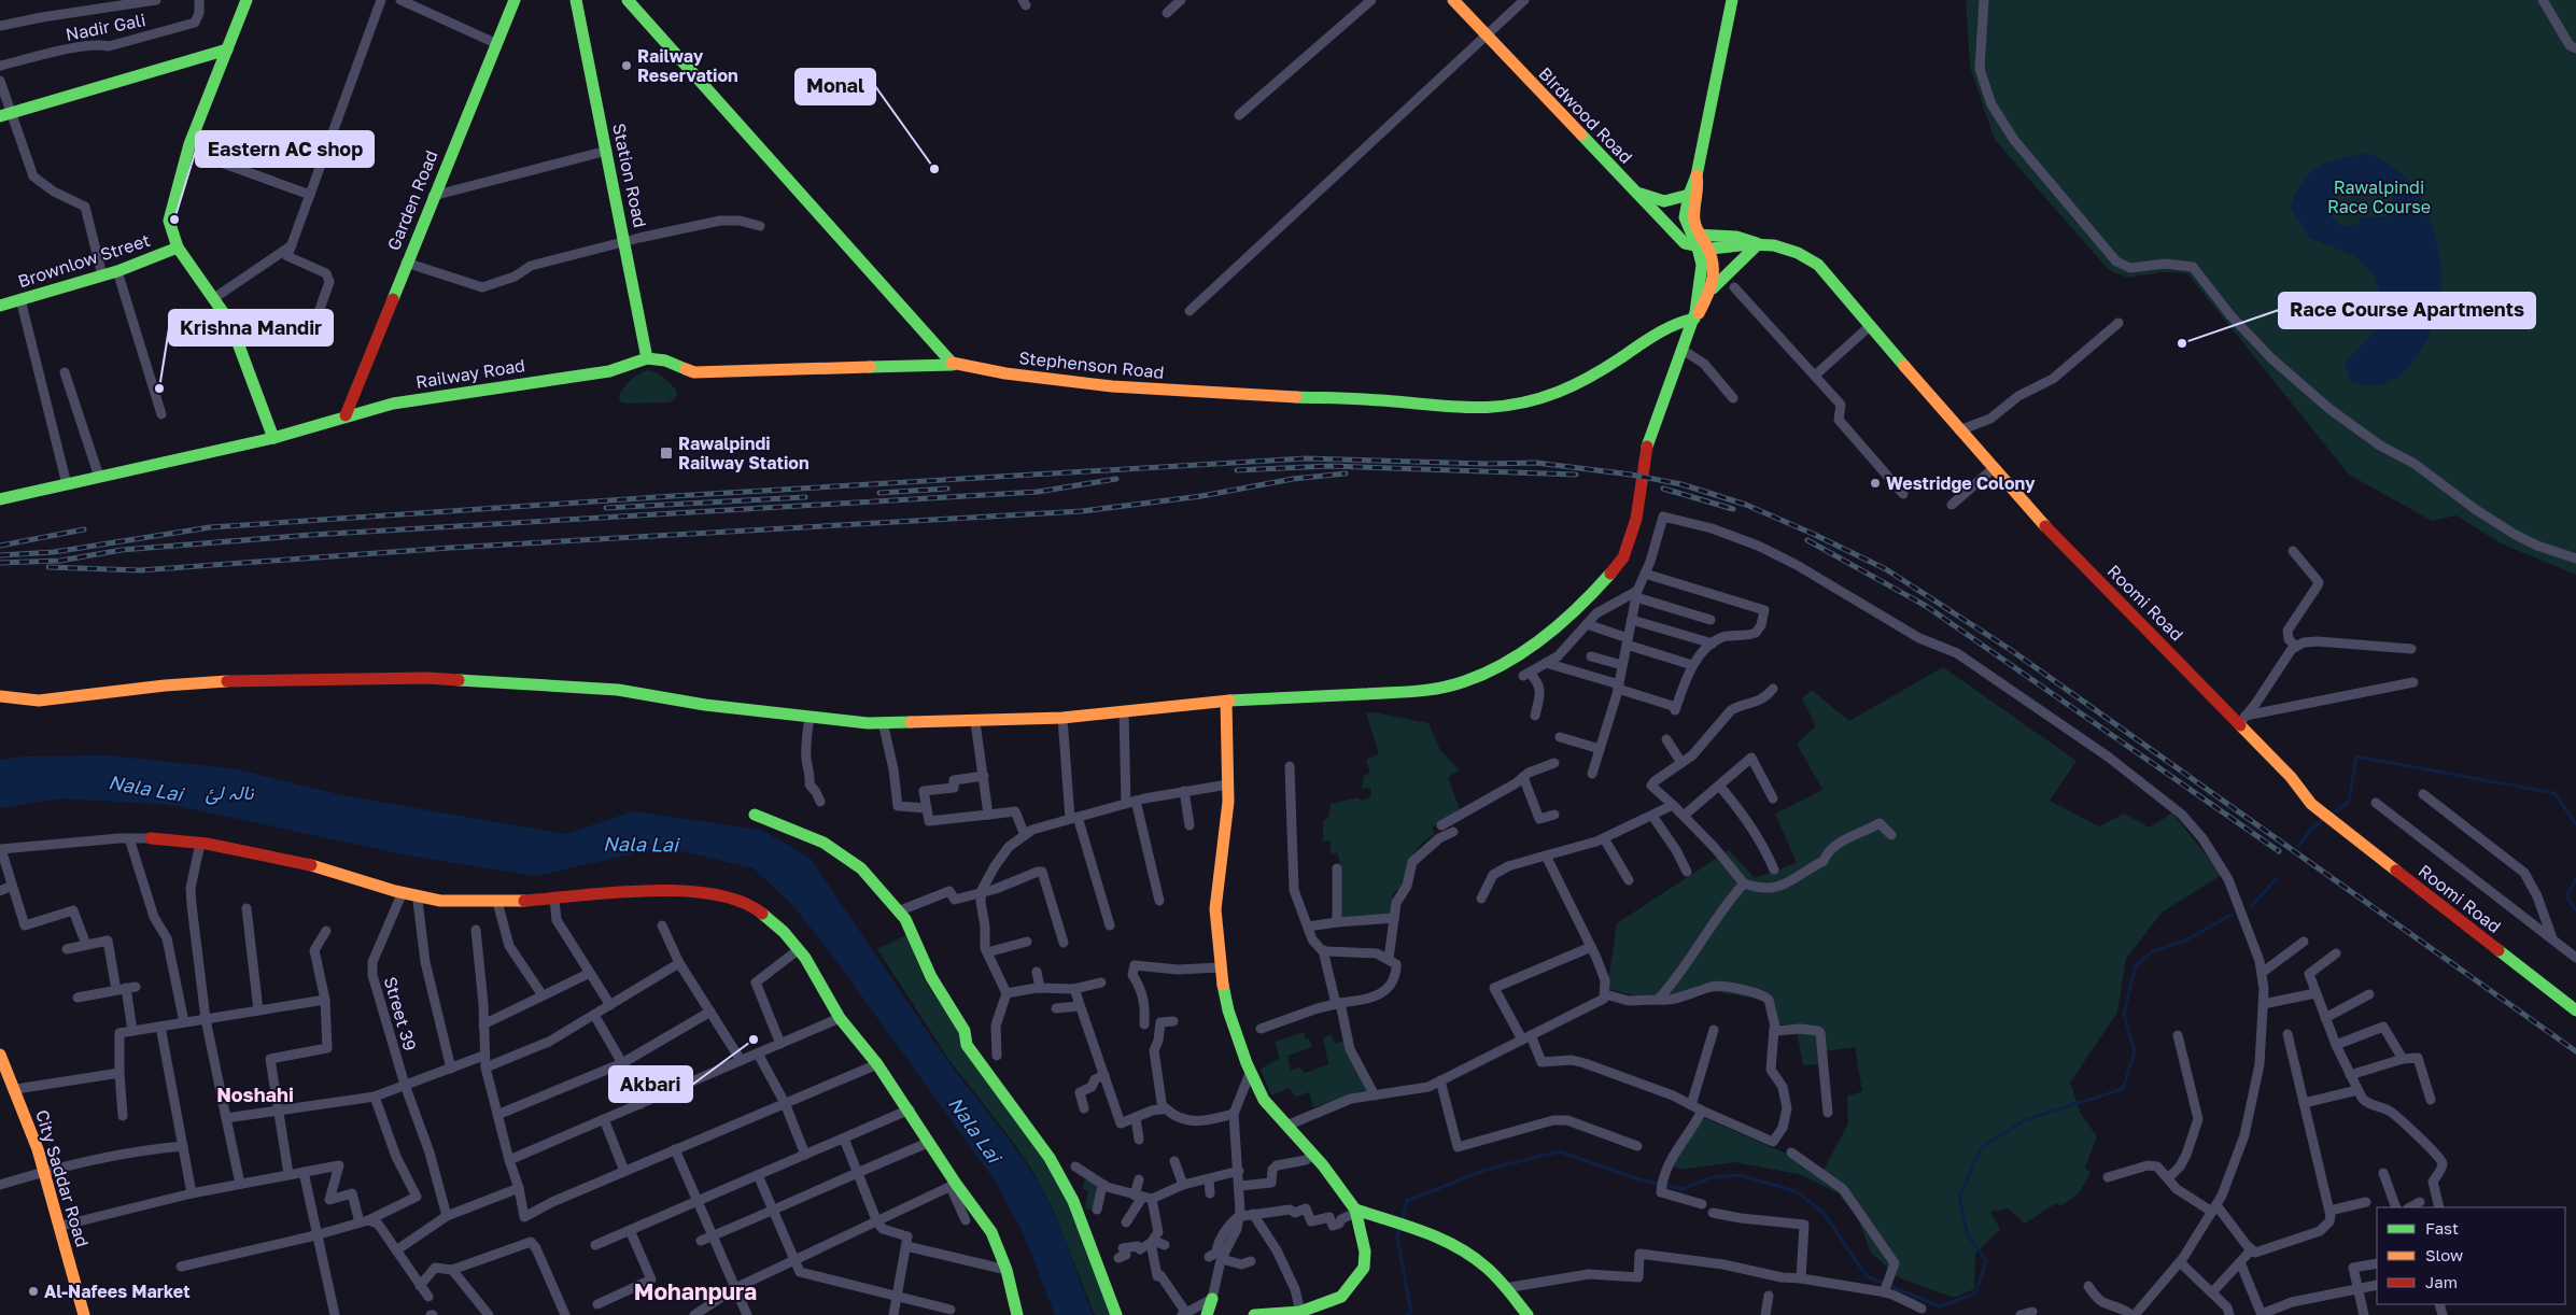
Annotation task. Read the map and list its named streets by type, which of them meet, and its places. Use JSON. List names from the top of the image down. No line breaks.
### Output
{"streets":{"street":["Nadir Gali","BIrdwood Road","Station Road","Garden Road","Brownlow Street","Stephenson Road","Railway Road","Roomi Road","Street 39","City Saddar Road"]},"crossings":[["BIrdwood Road","Roomi Road"],["Station Road","Railway Road"],["Garden Road","Railway Road"]],"districts":["Noshahi","Mohanpura"],"water":["Nala Lai","نالہ لئ"],"parks":["Rawalpindi Race Course"],"places":{"other":["Railway Reservation","Monal","Eastern AC shop","Race Course Apartments","Krishna Mandir","Westridge Colony","Akbari","Al-Nafees Market"],"transit":["Rawalpindi Railway Station"]},"legend":["Fast","Slow","Jam"]}
